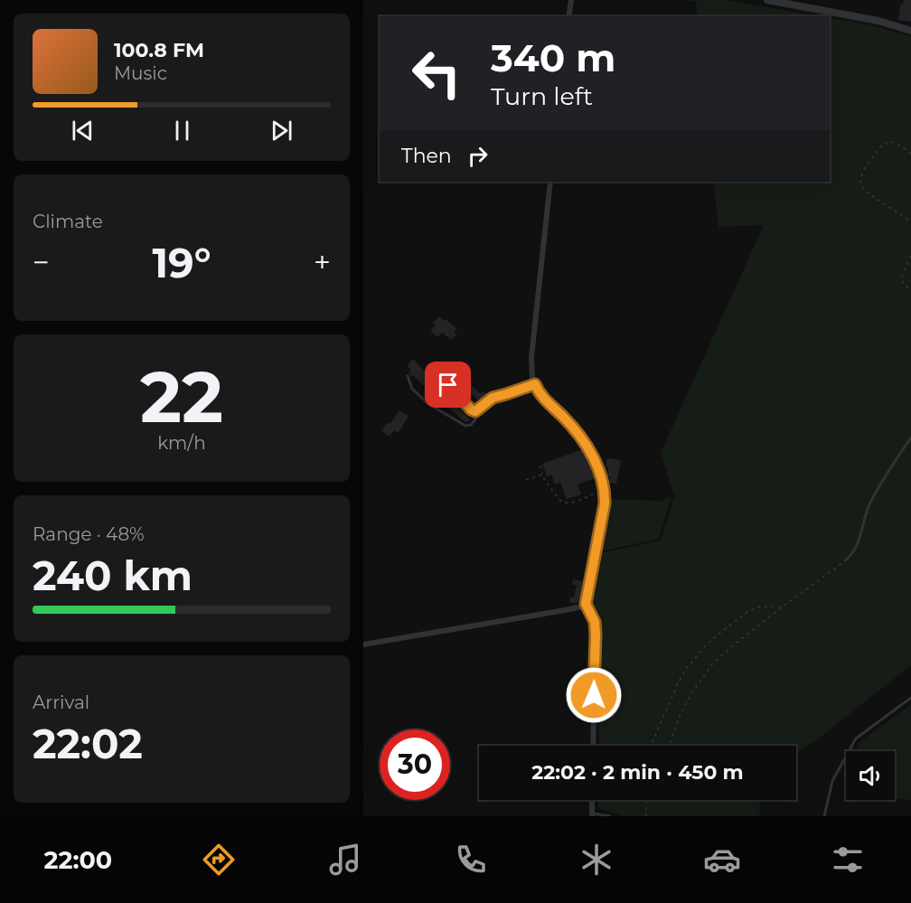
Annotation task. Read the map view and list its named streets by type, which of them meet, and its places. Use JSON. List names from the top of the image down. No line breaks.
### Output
{"page":{"turn":["340 m","Turn left"],"song":["100.8 FM","Music"],"then":"Then","tile":["Climate",["22","km/h"],["Range · 48%","240 km"],["Arrival","22:02"]],"heat":["−","19°","+"],"limit":"30","trip":"22:02 · 2 min · 450 m","tabs":"22:00"}}
